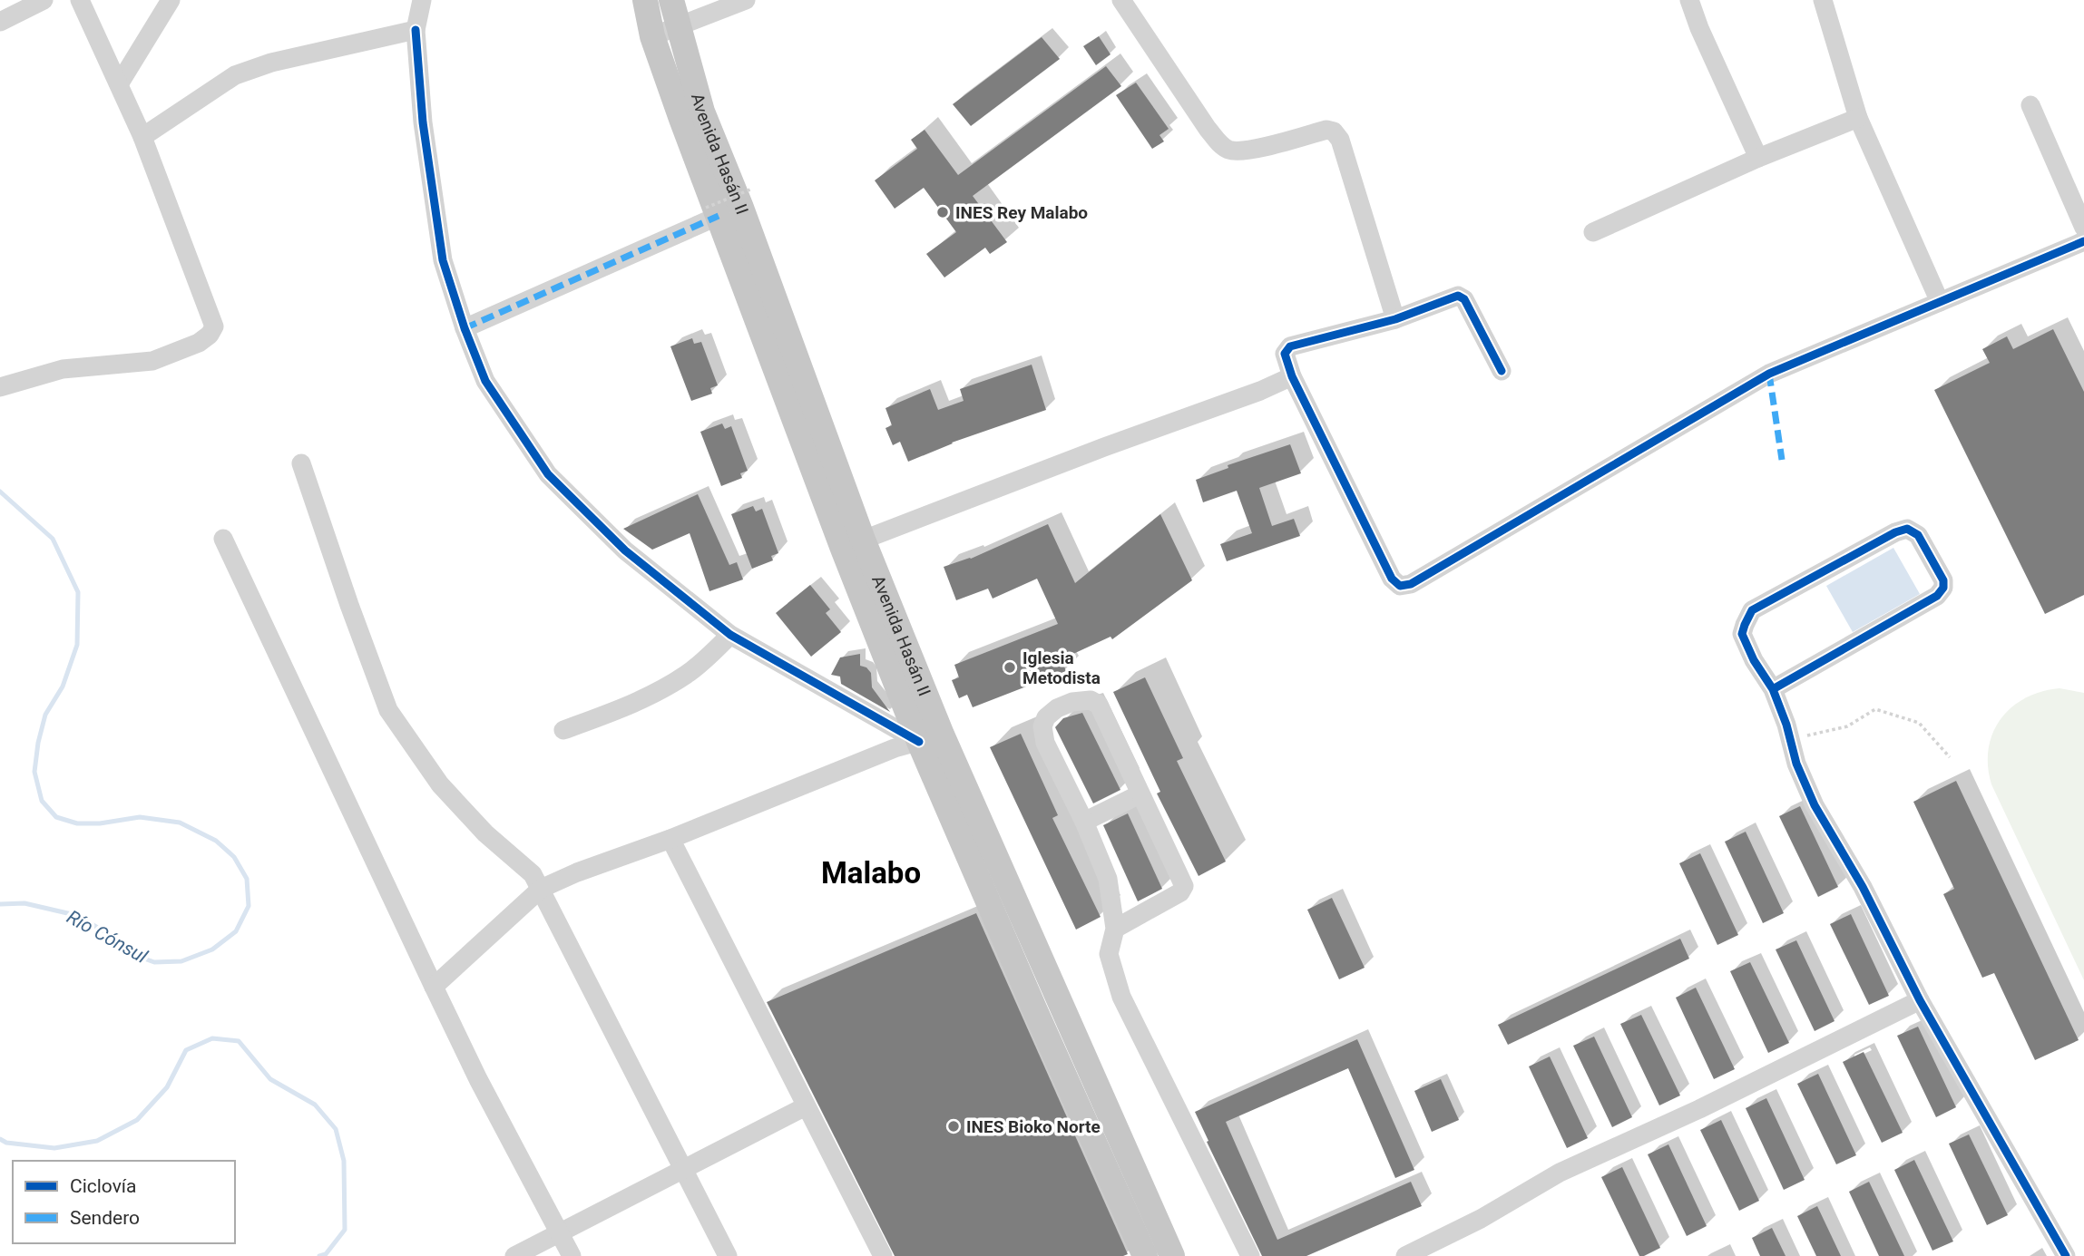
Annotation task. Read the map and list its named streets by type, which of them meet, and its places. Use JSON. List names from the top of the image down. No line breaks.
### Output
{"streets":{"main road":["Avenida Hasán II"]},"districts":["Malabo"],"water":["Río Cónsul"],"places":["INES Rey Malabo","Iglesia Metodista","INES Bioko Norte"],"legend":["Ciclovía","Sendero"]}
